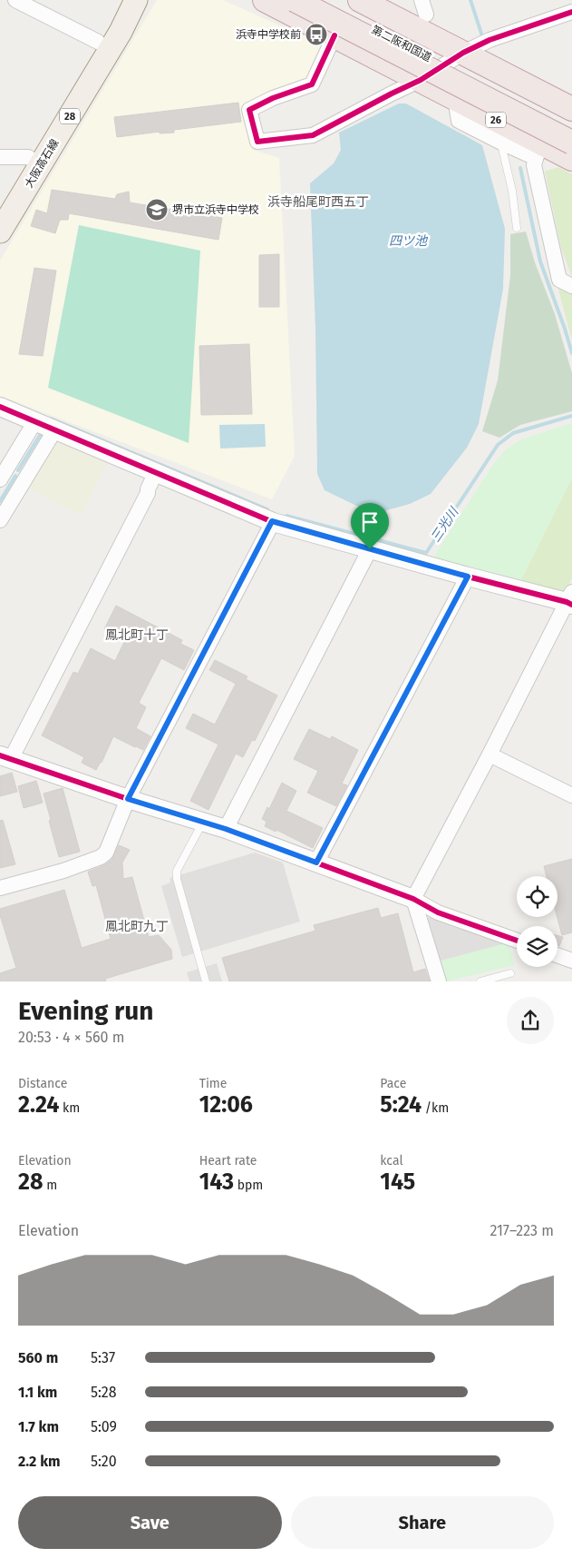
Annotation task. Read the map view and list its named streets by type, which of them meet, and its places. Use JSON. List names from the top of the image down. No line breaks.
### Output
{"streets":{"highway":["第二阪和国道","26"],"main road":["28","大阪高石線"]},"districts":["浜寺船尾町西五丁","鳳北町十丁","鳳北町九丁"],"water":["四ツ池","三光川"],"places":{"bus stop":["浜寺中学校前"],"school or university":["堺市立浜寺中学校"]},"page":{"heading":["Evening run","20:53 · 4 × 560 m"],"stats":[["Distance","2.24 km"],["Time","12:06"],["Pace","5:24 /km"],["Elevation","28 m"],["Heart rate","143 bpm"],["kcal","145"]],"chart":["Elevation","217–223 m"],"list":[{"name":"560 m","note":"5:37"},{"name":"1.1 km","note":"5:28"},{"name":"1.7 km","note":"5:09"},{"name":"2.2 km","note":"5:20"}],"buttons":["Save","Share"]}}
